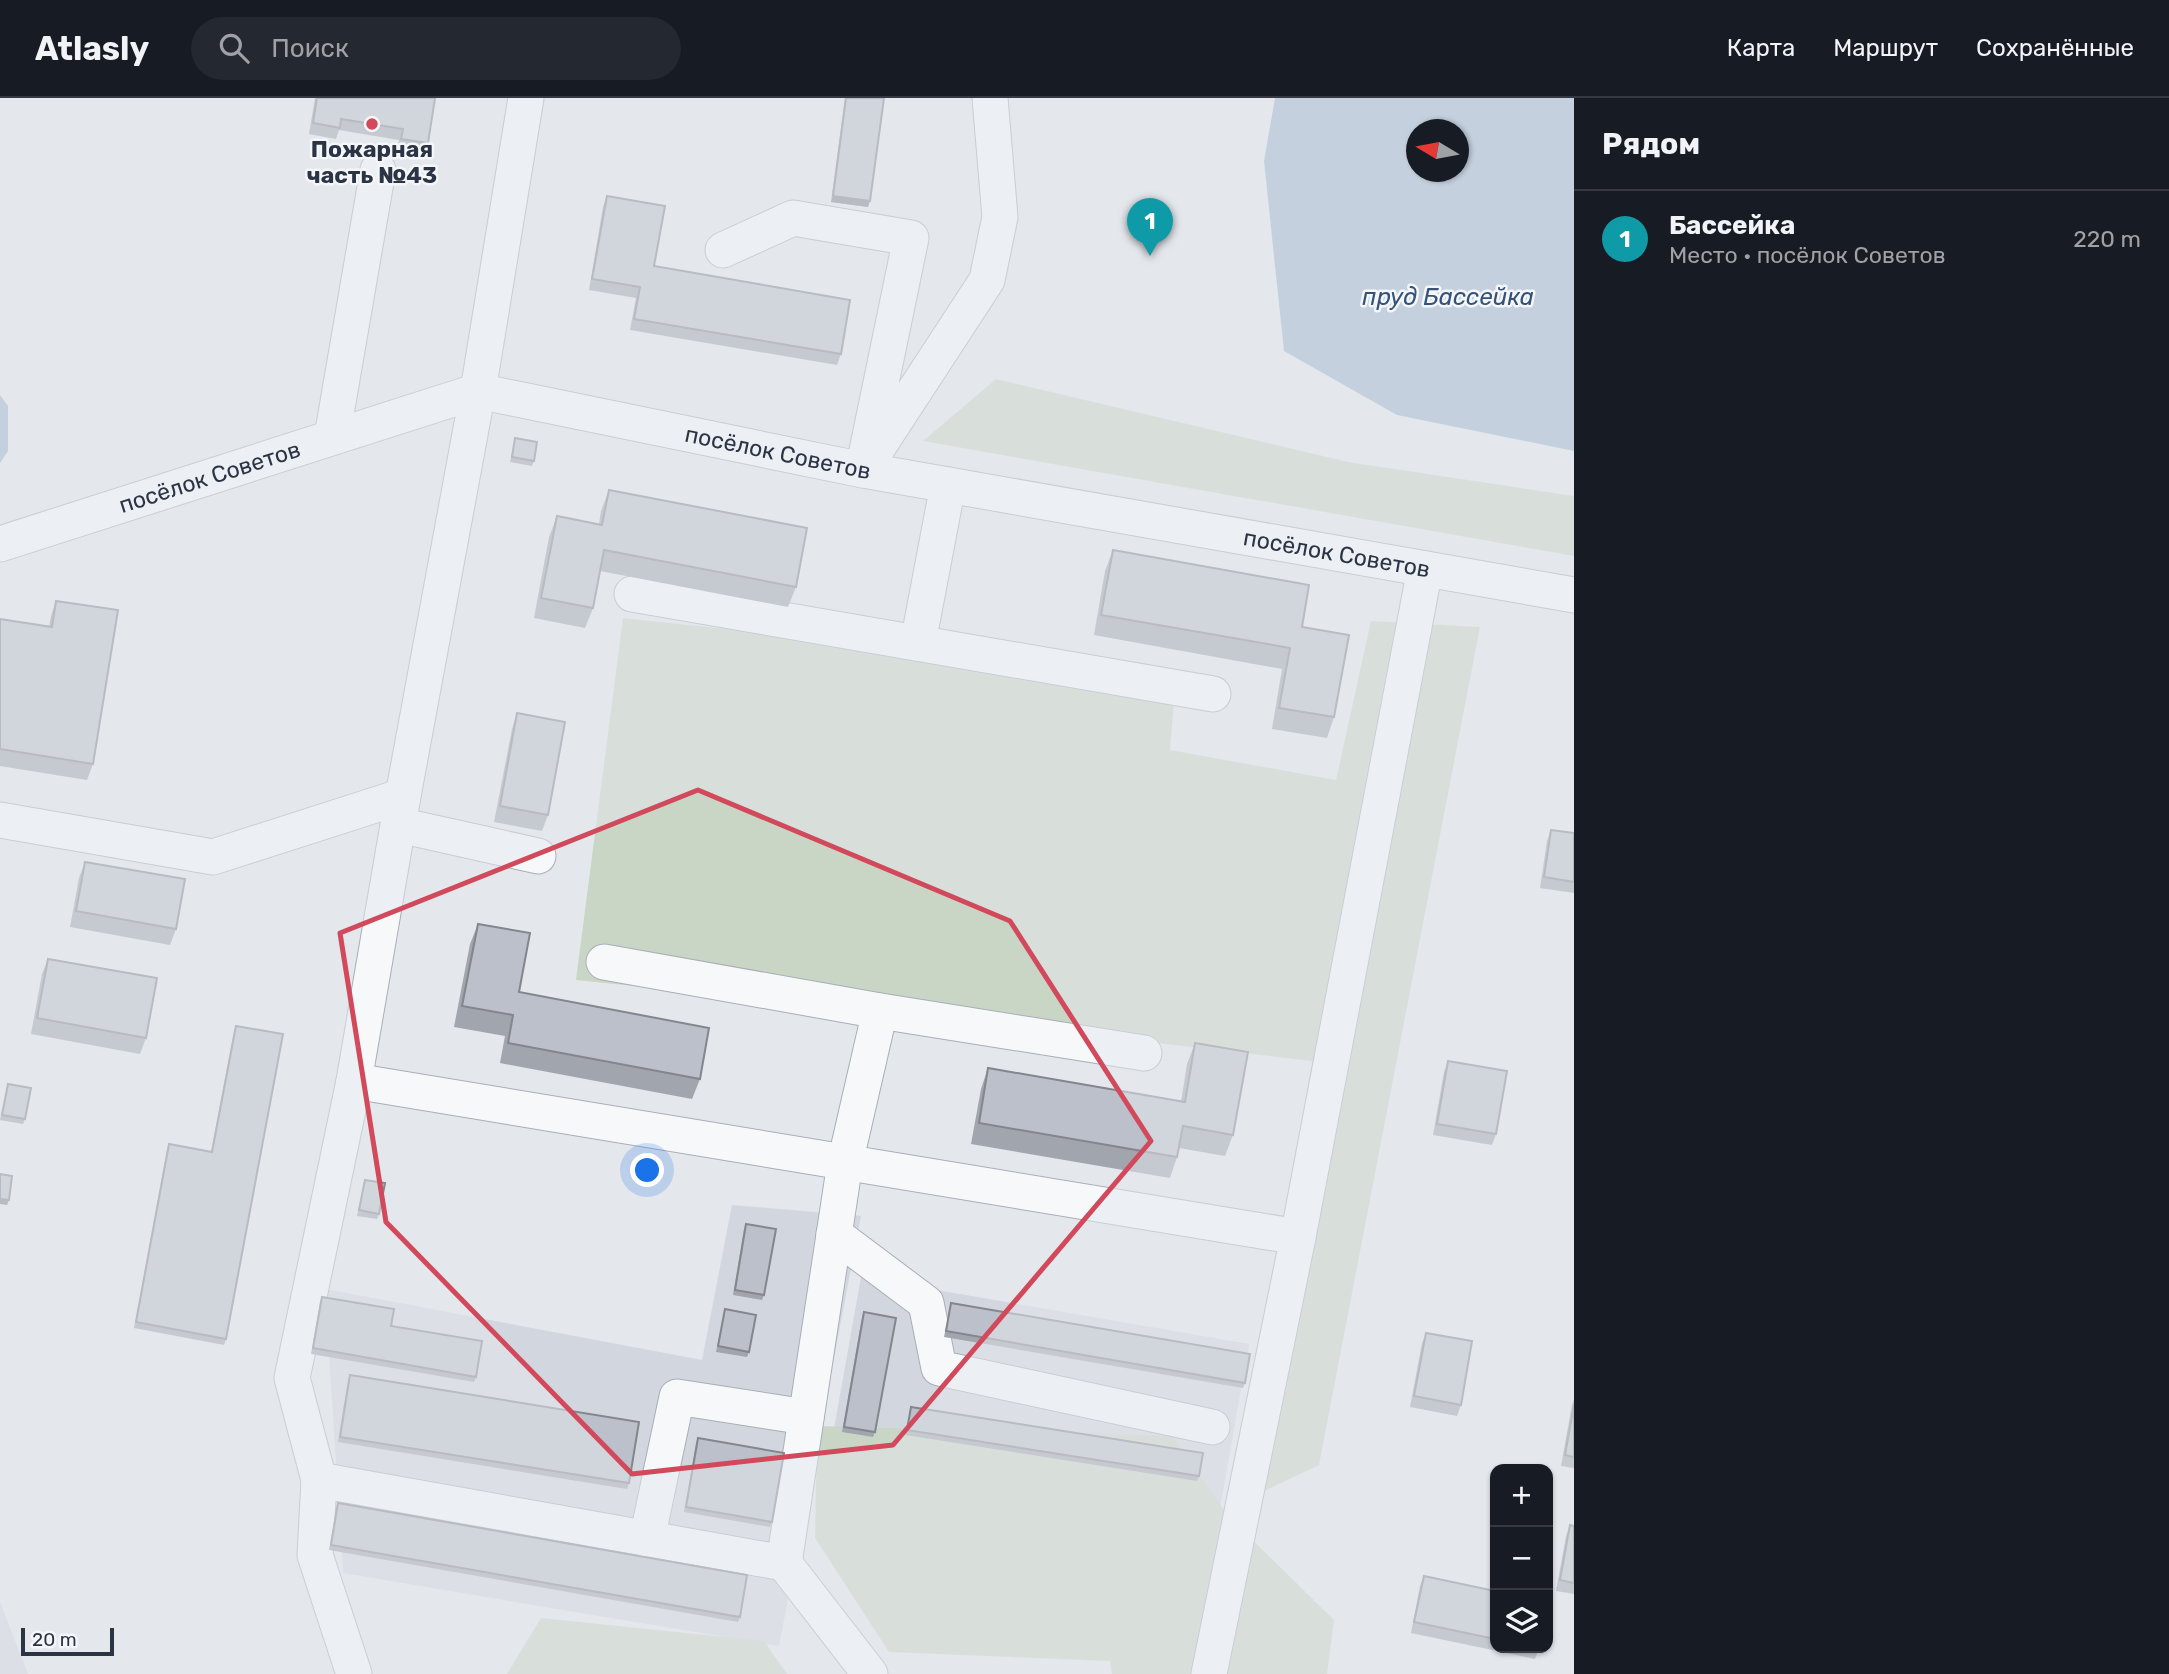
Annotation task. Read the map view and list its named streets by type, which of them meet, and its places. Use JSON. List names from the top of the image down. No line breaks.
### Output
{"streets":{"street":["посёлок Советов"]},"water":["пруд Бассейка"],"places":["Пожарная часть №43"],"scale_bar":"20 m","north":"left","page":{"header":"Atlasly","search":"Поиск","nav":["Карта","Маршрут","Сохранённые"],"heading":"Рядом","list":[{"mark":"1","name":"Бассейка","note":"Место · посёлок Советов","value":"220 m"}],"pins":"1","map_buttons":["+","−"],"scale":"20 m"}}
